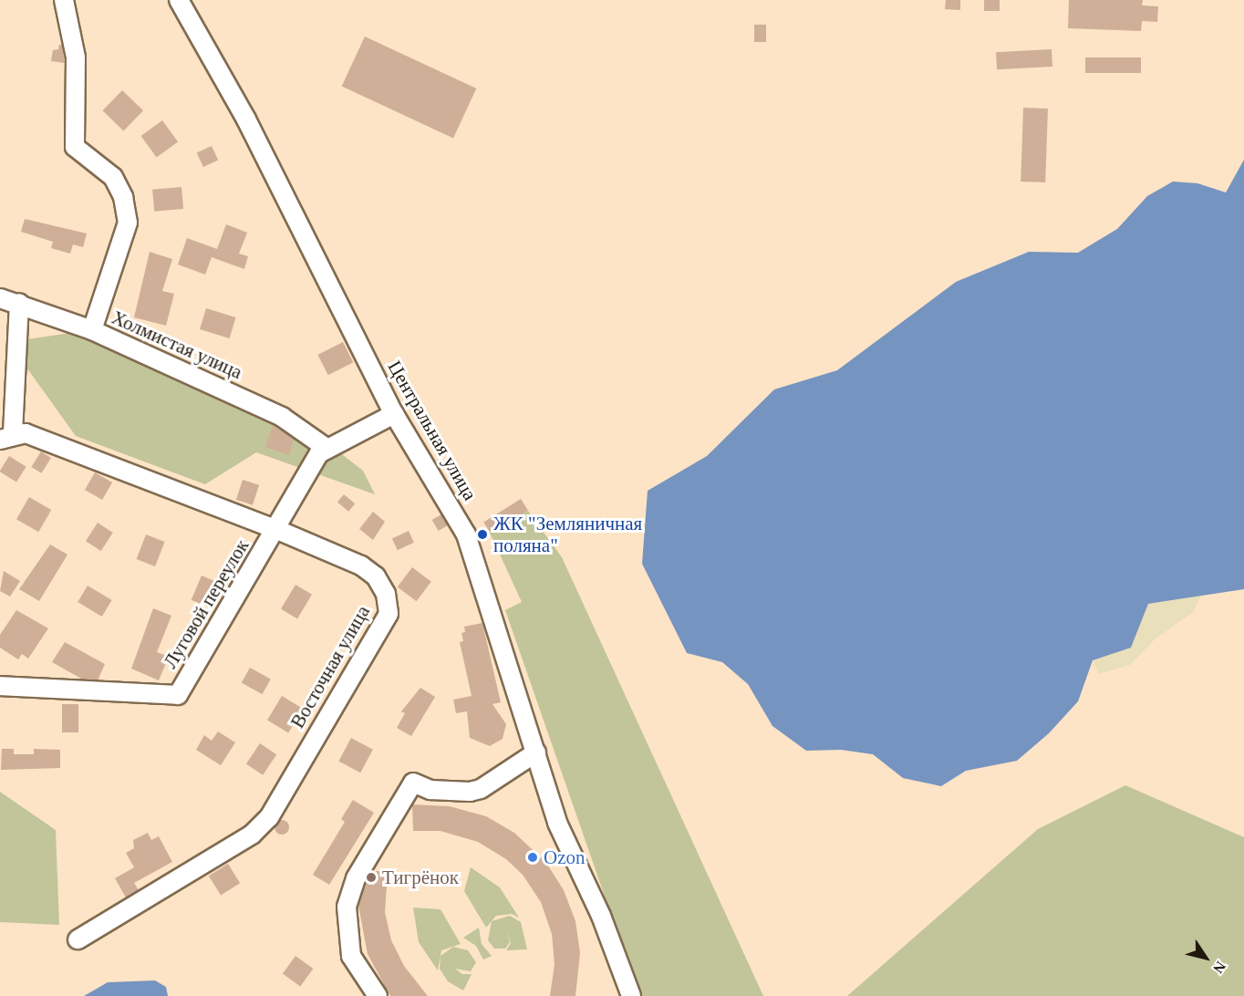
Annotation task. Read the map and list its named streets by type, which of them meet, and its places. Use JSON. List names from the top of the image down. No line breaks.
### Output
{"streets":{"street":["Холмистая улица","Центральная улица","Луговой переулок","Восточная улица"]},"crossings":[["Холмистая улица","Луговой переулок"],["Центральная улица","Луговой переулок"],["Луговой переулок","Восточная улица"]],"places":["ЖК \"Земляничная поляна\"","Ozon","Тигрёнок"],"north":"bottom right"}
